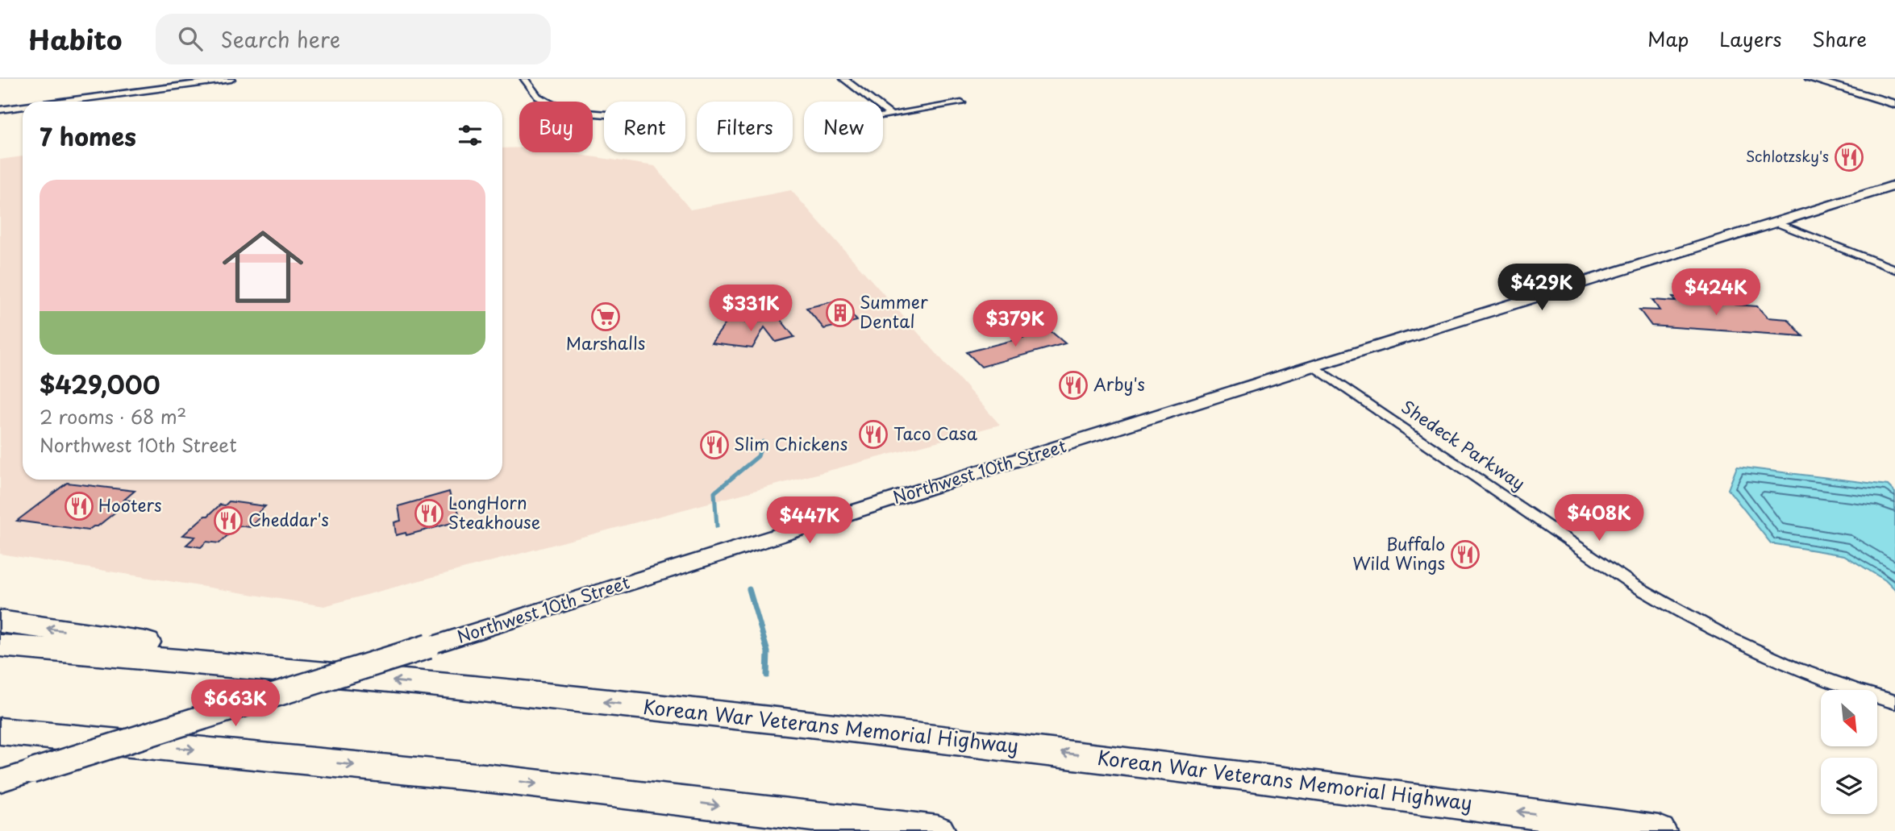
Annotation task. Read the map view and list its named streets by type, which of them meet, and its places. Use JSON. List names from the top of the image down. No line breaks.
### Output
{"streets":{"highway":["Korean War Veterans Memorial Highway"],"main road":["Northwest 10th Street"],"street":["Shedeck Parkway"]},"crossings":[["Shedeck Parkway","Northwest 10th Street"]],"places":{"restaurant":["Schlotzsky's","Arby's","Taco Casa","Slim Chickens","Hooters","LongHorn Steakhouse","Cheddar's","Buffalo Wild Wings"],"building":["Summer Dental"],"supermarket":["Marshalls"]},"north":"bottom right","page":{"header":"Habito","search":"Search here","nav":["Map","Layers","Share"],"chip":["Buy","Rent","Filters","New"],"heading":"7 homes","list":[{"name":"$429,000","note":"2 rooms · 68 m² · Northwest 10th Street"}],"price":["$429K","$424K","$331K","$379K","$408K","$447K","$663K"]}}
